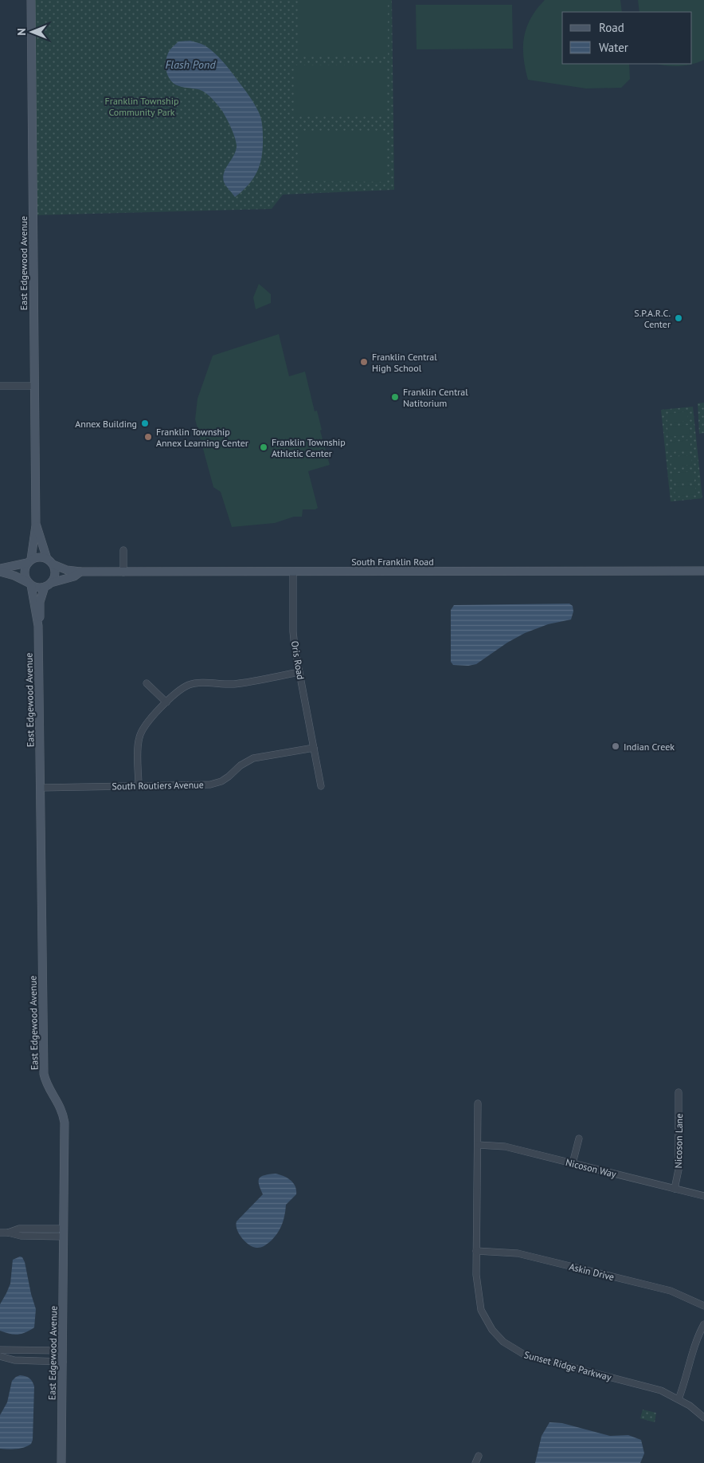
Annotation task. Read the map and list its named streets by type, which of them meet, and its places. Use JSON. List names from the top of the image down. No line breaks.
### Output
{"streets":{"main road":["East Edgewood Avenue","South Franklin Road"],"street":["Oris Road","South Routiers Avenue","Nicoson Lane","Nicoson Way","Askin Drive","Sunset Ridge Parkway"]},"crossings":[["East Edgewood Avenue","South Routiers Avenue"],["South Franklin Road","Oris Road"],["Oris Road","South Routiers Avenue"],["Nicoson Lane","Nicoson Way"],["Nicoson Way","Sunset Ridge Parkway"],["Askin Drive","Sunset Ridge Parkway"]],"water":["Flash Pond"],"parks":["Franklin Township Community Park"],"places":["S.P.A.R.C. Center","Franklin Central High School","Franklin Central Natitorium","Annex Building","Franklin Township Annex Learning Center","Franklin Township Athletic Center","Indian Creek"],"legend":["Road","Water"],"north":"left"}
